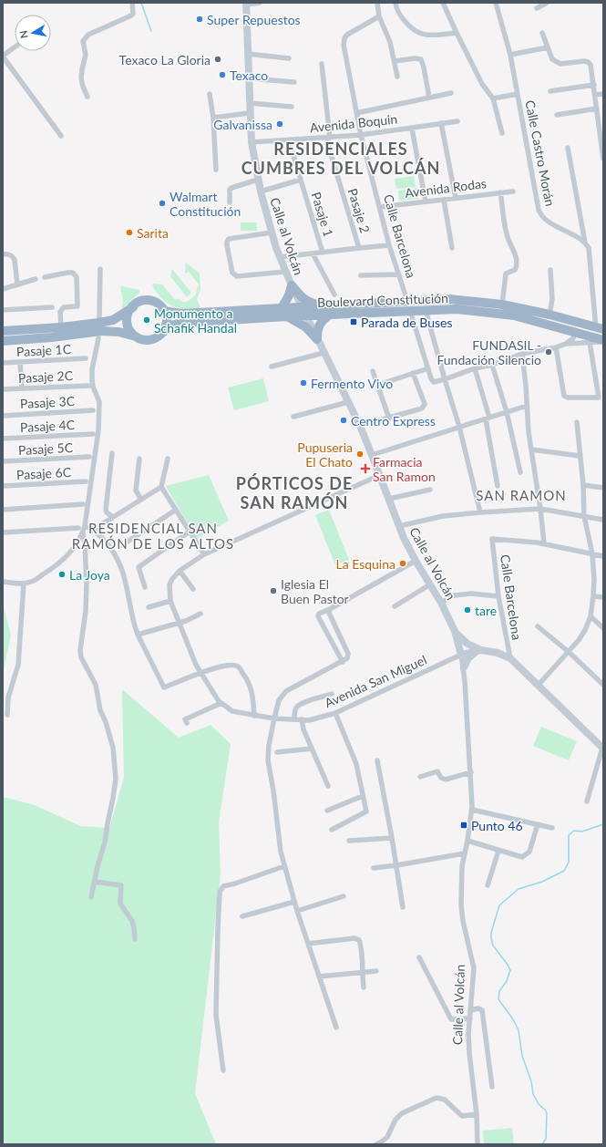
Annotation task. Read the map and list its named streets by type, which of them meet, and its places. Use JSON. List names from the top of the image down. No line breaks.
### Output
{"streets":{"highway":["Boulevard Constitución"],"main road":["Calle al Volcán"],"street":["Avenida Boquin","Calle Castro Morán","Avenida Rodas","Pasaje 2","Pasaje 1","Calle Barcelona","Pasaje 1C","Pasaje 2C","Pasaje 3C","Pasaje 4C","Pasaje 5C","Pasaje 6C","Avenida San Miguel"]},"crossings":[["Avenida Boquin","Pasaje 2"],["Avenida Boquin","Pasaje 1"],["Avenida Boquin","Calle al Volcán"],["Avenida Boquin","Calle Barcelona"],["Avenida Rodas","Calle Barcelona"],["Calle al Volcán","Boulevard Constitución"],["Calle al Volcán","Avenida San Miguel"],["Calle Barcelona","Boulevard Constitución"]],"districts":["RESIDENCIALES CUMBRES DEL VOLCÁN","PÓRTICOS DE SAN RAMÓN","SAN RAMON","RESIDENCIAL SAN RAMÓN DE LOS ALTOS"],"places":{"other":["Super Repuestos","Texaco La Gloria","Texaco","Galvanissa","Walmart Constitución","Sarita","Monumento a Schafik Handal","FUNDASIL - Fundación Silencio","Fermento Vivo","Centro Express","Pupuseria El Chato","La Esquina","La Joya","Iglesia El Buen Pastor","tare"],"transit":["Parada de Buses","Punto 46"],"health":["Farmacia San Ramon"]},"north":"left"}
